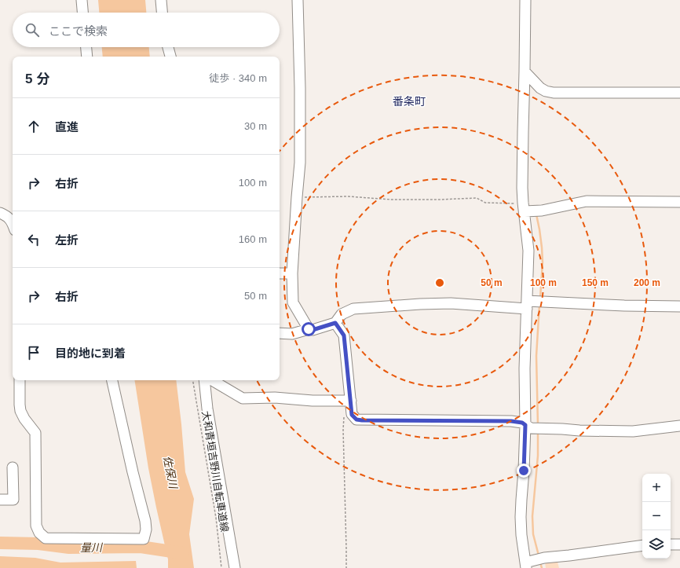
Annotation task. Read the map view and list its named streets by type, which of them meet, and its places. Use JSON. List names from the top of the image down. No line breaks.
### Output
{"streets":{"path":["大和青垣吉野川自転車道線"]},"districts":["番条町"],"water":["佐保川","量川"],"page":{"search":"ここで検索","heading":["5 分","徒歩 · 340 m"],"list":[["直進","30 m"],["右折","100 m"],["左折","160 m"],["右折","50 m"],"目的地に到着"],"map_buttons":["+","−"]},"rings":["50 m","100 m","150 m","200 m"]}
